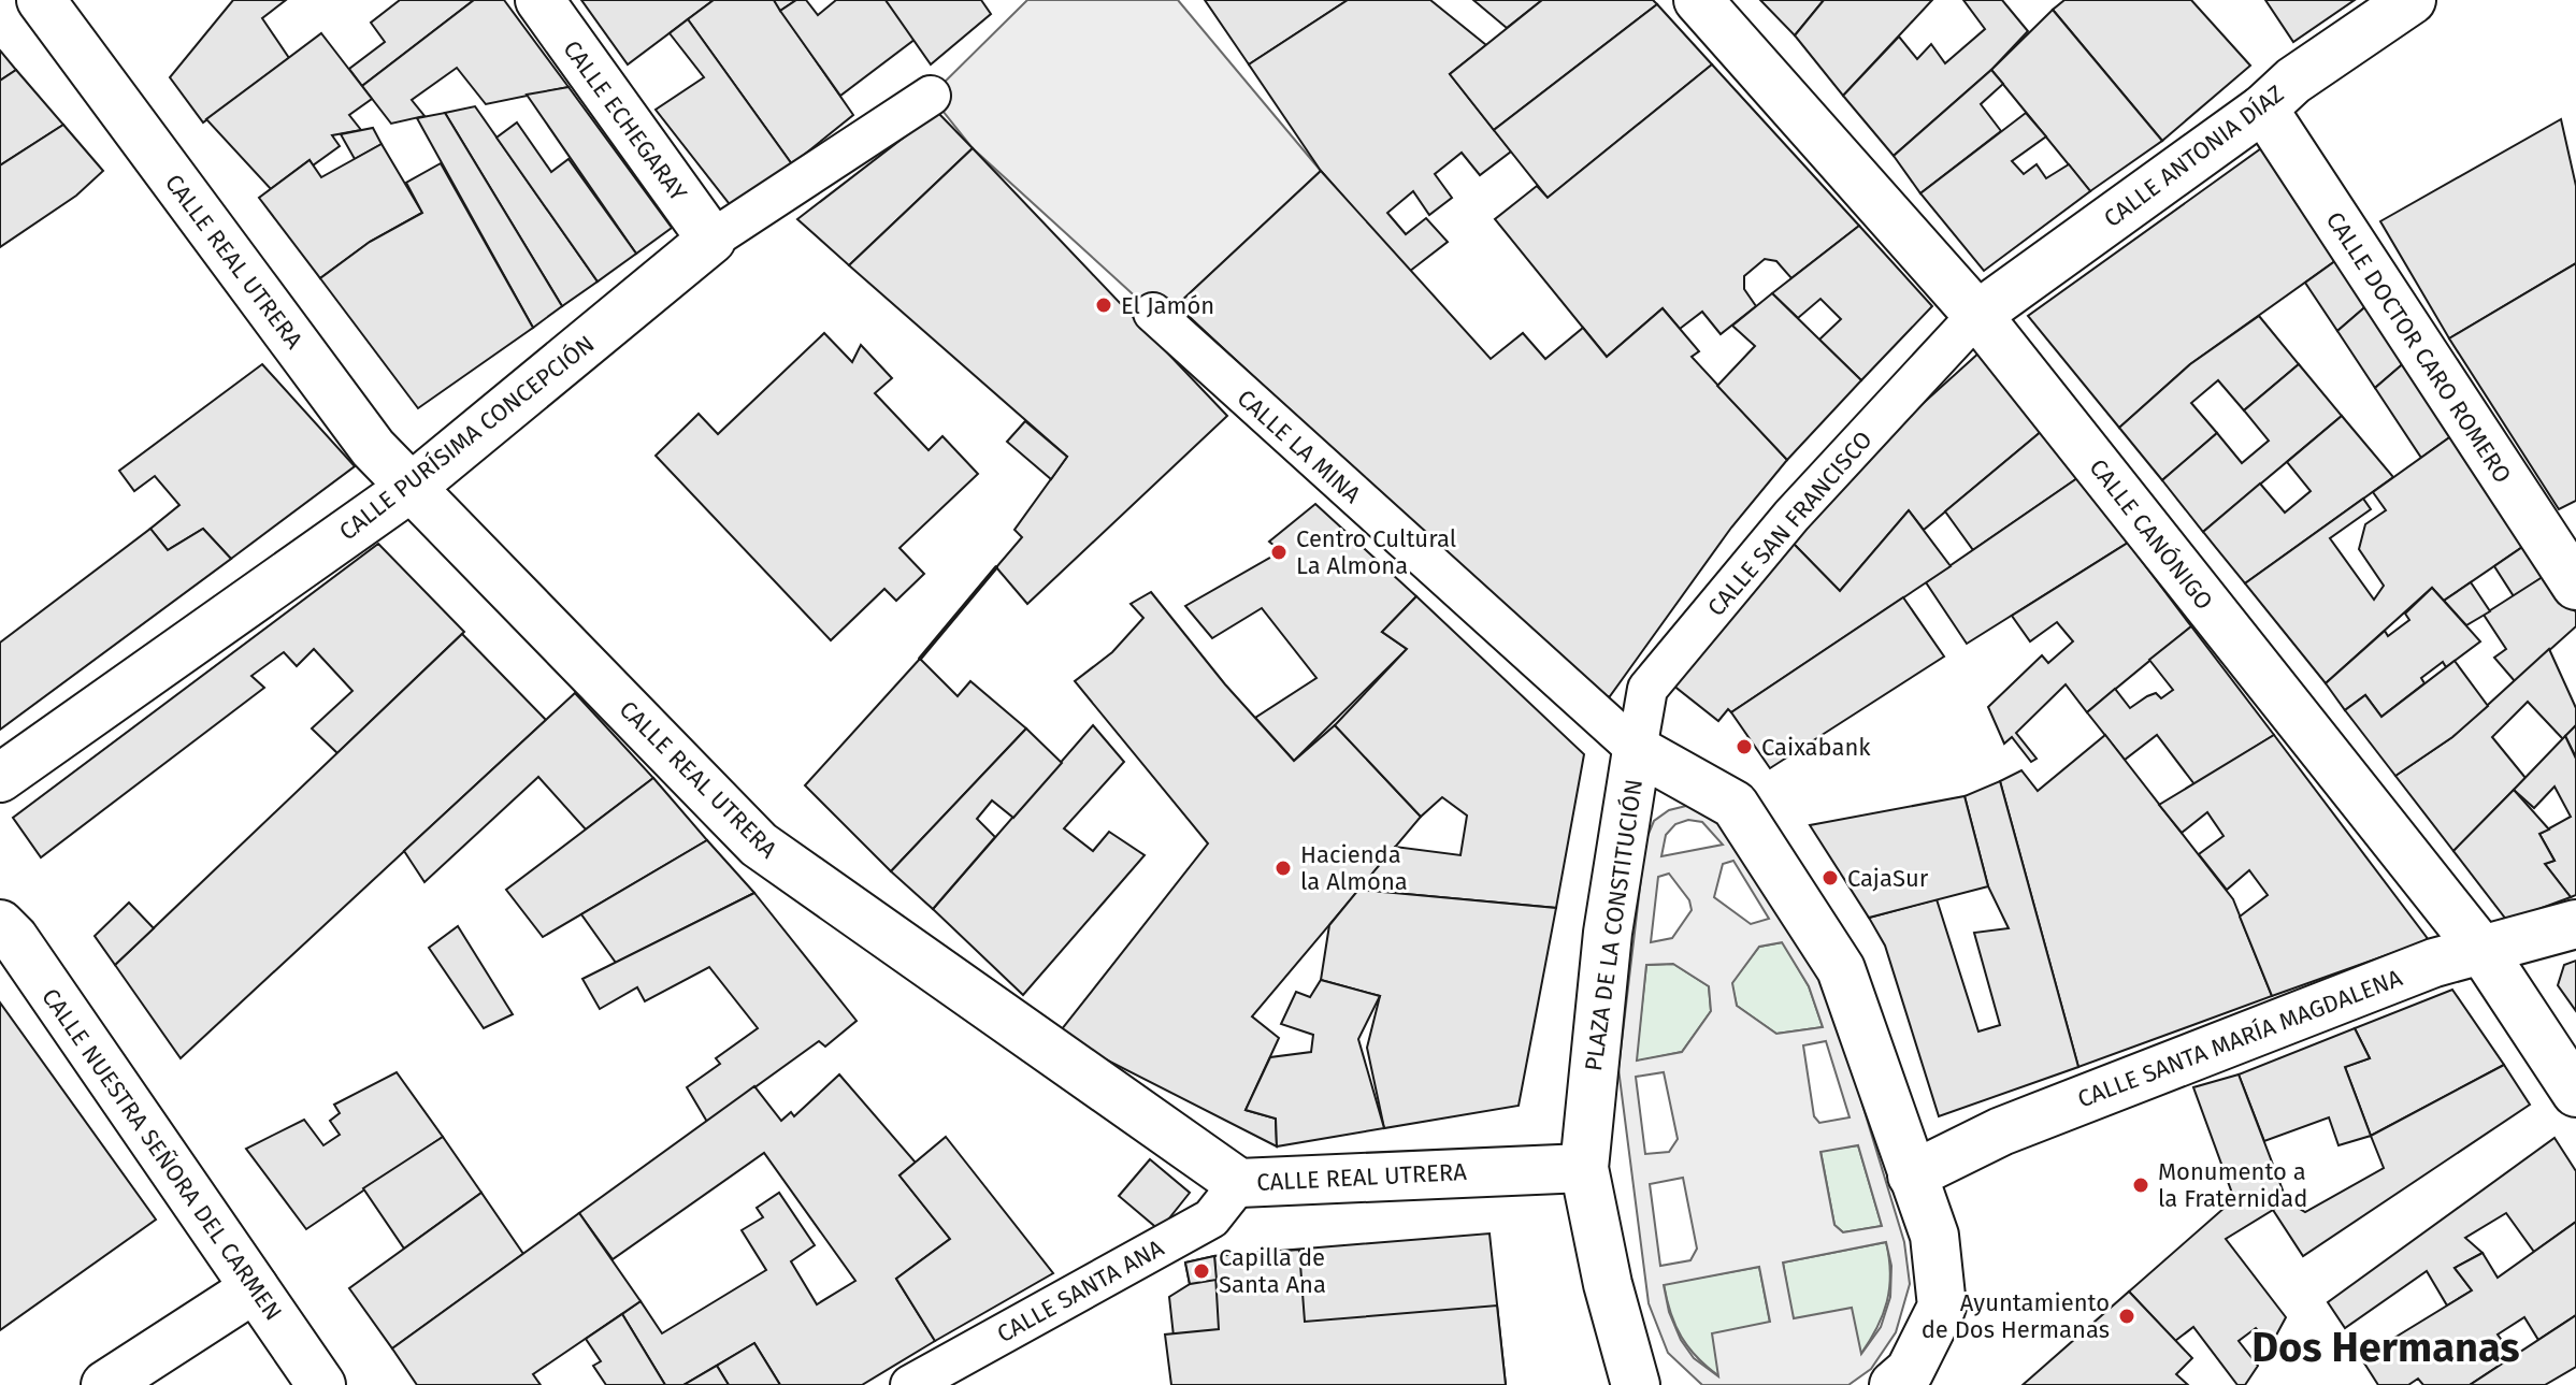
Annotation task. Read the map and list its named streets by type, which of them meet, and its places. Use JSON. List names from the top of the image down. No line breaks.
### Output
{"streets":{"street":["CALLE ECHEGARAY","CALLE ANTONIA DÍAZ","CALLE REAL UTRERA","CALLE DOCTOR CARO ROMERO","CALLE PURÍSIMA CONCEPCIÓN","CALLE LA MINA","CALLE SAN FRANCISCO","CALLE CANÓNIGO","PLAZA DE LA CONSTITUCIÓN","CALLE SANTA MARÍA MAGDALENA","CALLE NUESTRA SEÑORA DEL CARMEN","CALLE SANTA ANA"]},"crossings":[["CALLE ECHEGARAY","CALLE PURÍSIMA CONCEPCIÓN"],["CALLE ANTONIA DÍAZ","CALLE DOCTOR CARO ROMERO"],["CALLE ANTONIA DÍAZ","CALLE SAN FRANCISCO"],["CALLE ANTONIA DÍAZ","CALLE CANÓNIGO"],["CALLE REAL UTRERA","CALLE PURÍSIMA CONCEPCIÓN"],["CALLE REAL UTRERA","PLAZA DE LA CONSTITUCIÓN"],["CALLE REAL UTRERA","CALLE SANTA ANA"],["CALLE LA MINA","CALLE SAN FRANCISCO"],["CALLE LA MINA","PLAZA DE LA CONSTITUCIÓN"],["CALLE SAN FRANCISCO","CALLE CANÓNIGO"],["CALLE SAN FRANCISCO","PLAZA DE LA CONSTITUCIÓN"],["CALLE CANÓNIGO","CALLE SANTA MARÍA MAGDALENA"],["PLAZA DE LA CONSTITUCIÓN","CALLE SANTA MARÍA MAGDALENA"]],"districts":["Dos Hermanas"],"places":["El Jamón","Centro Cultural La Almona","Caixabank","Hacienda la Almona","CajaSur","Monumento a la Fraternidad","Capilla de Santa Ana","Ayuntamiento de Dos Hermanas"]}
